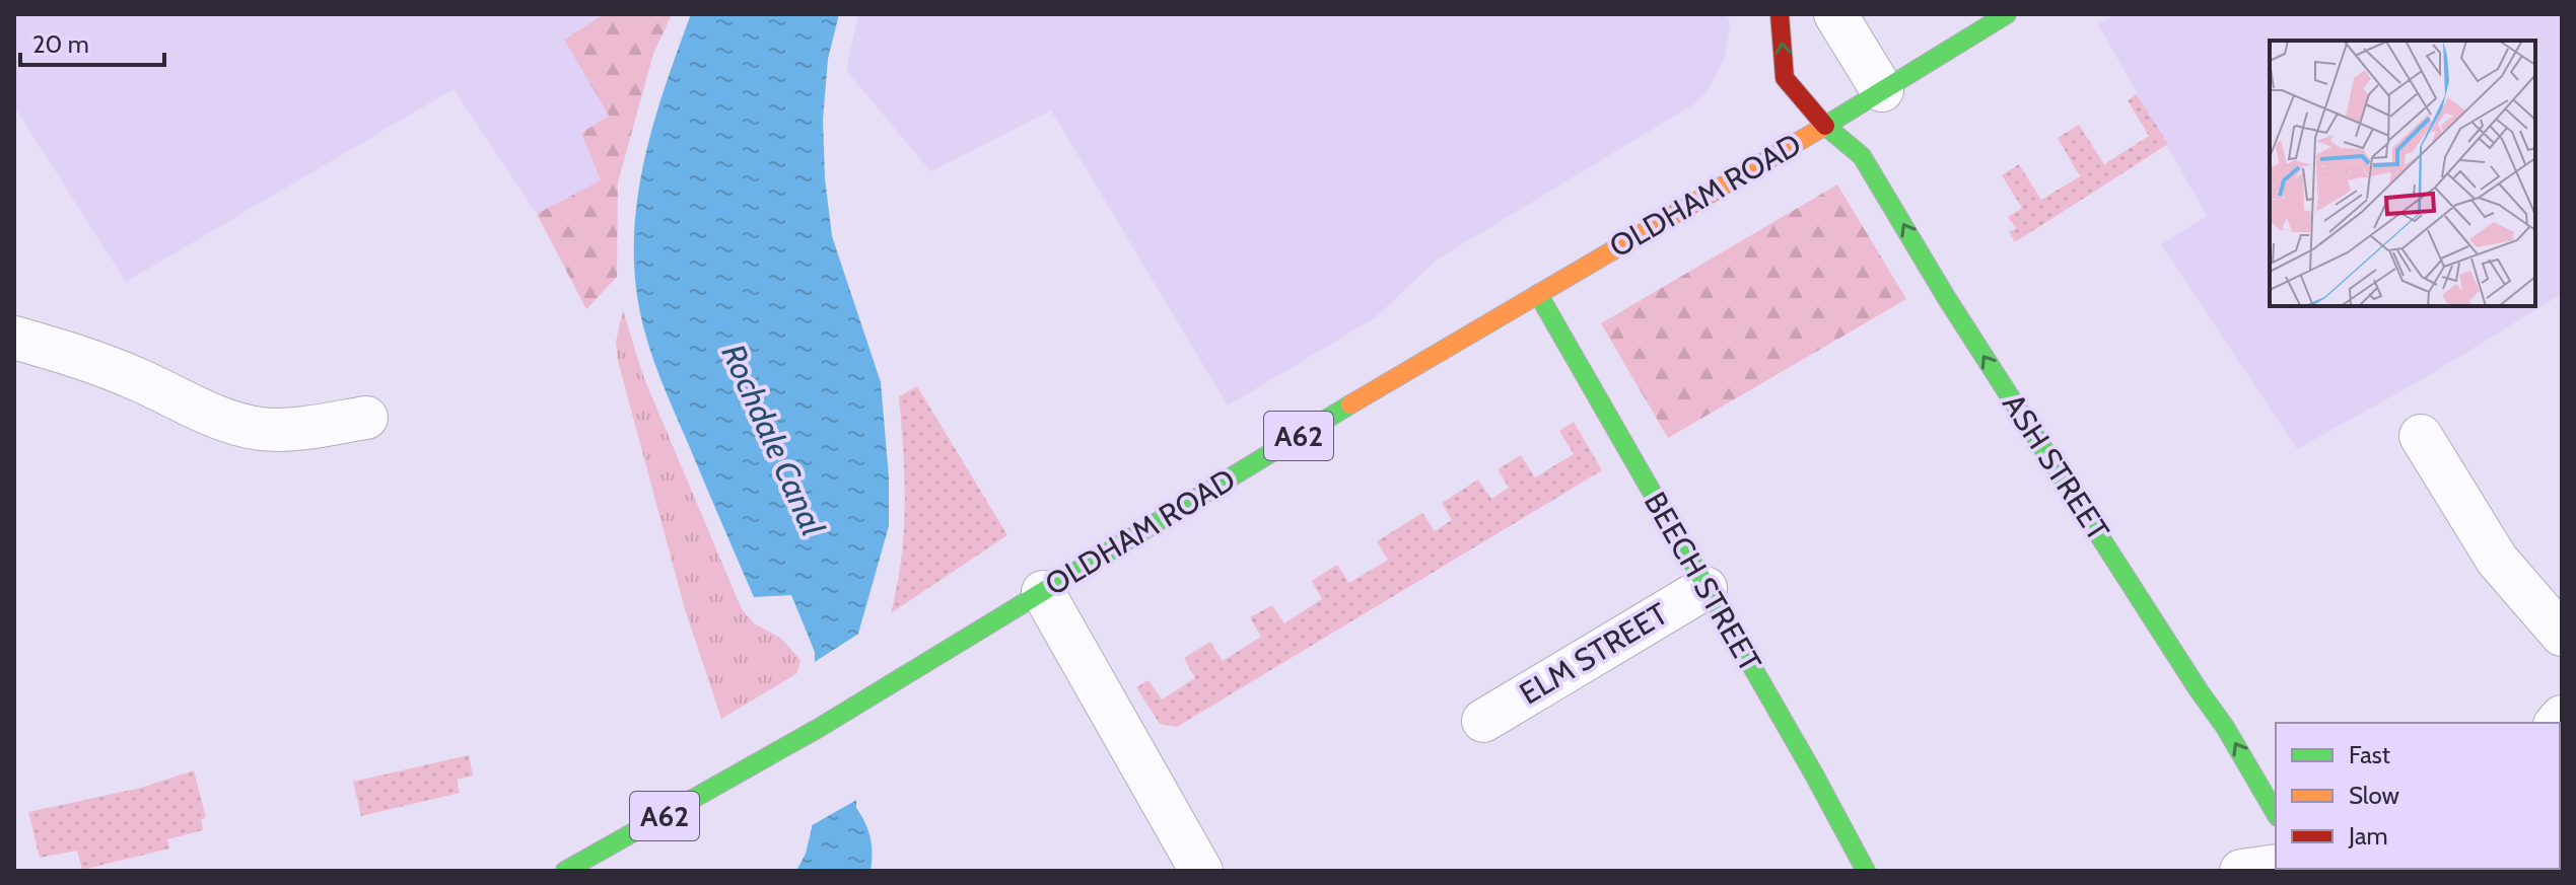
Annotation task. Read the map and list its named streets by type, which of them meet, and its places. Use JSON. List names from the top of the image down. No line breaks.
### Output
{"streets":{"main road":["OLDHAM ROAD","A62","ASH STREET","BEECH STREET"],"street":["ELM STREET"]},"crossings":[["OLDHAM ROAD","ASH STREET"],["OLDHAM ROAD","BEECH STREET"],["BEECH STREET","ELM STREET"]],"one_way":["ASH STREET"],"water":["Rochdale Canal"],"legend":["Fast","Slow","Jam"],"scale_bar":"20 m"}
